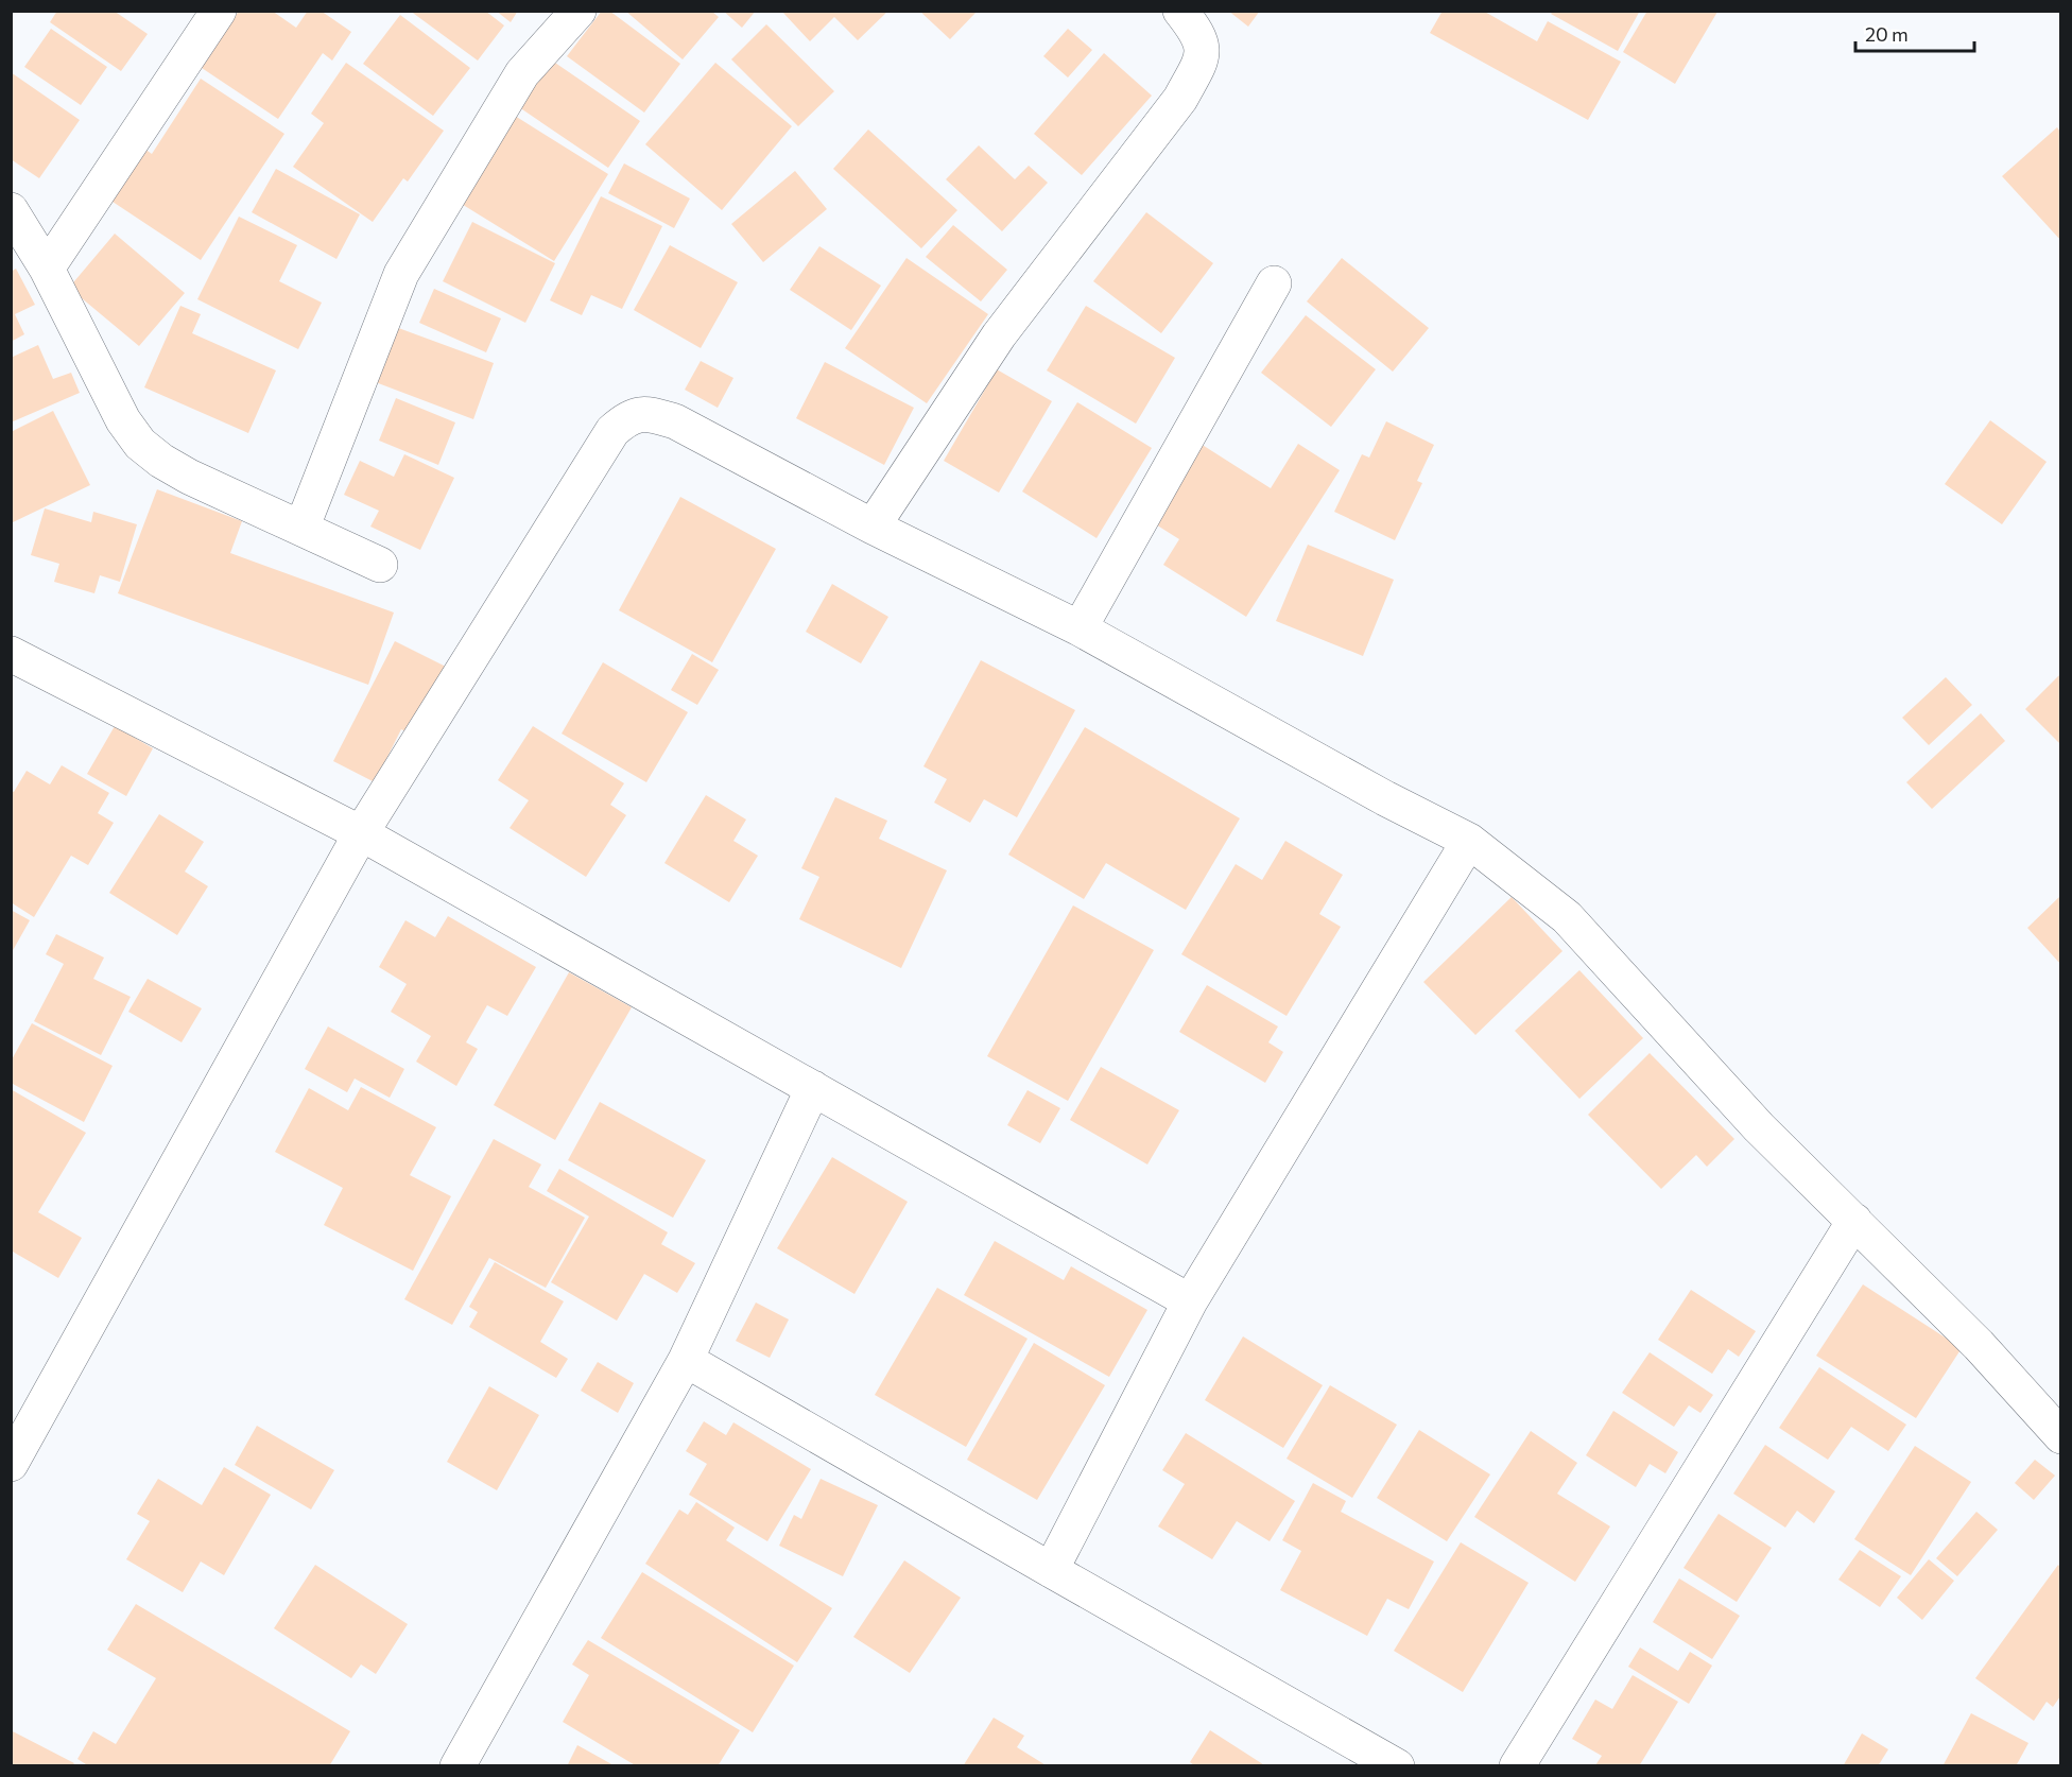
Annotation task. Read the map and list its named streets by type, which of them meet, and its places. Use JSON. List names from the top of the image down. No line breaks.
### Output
{"scale_bar":"20 m"}
